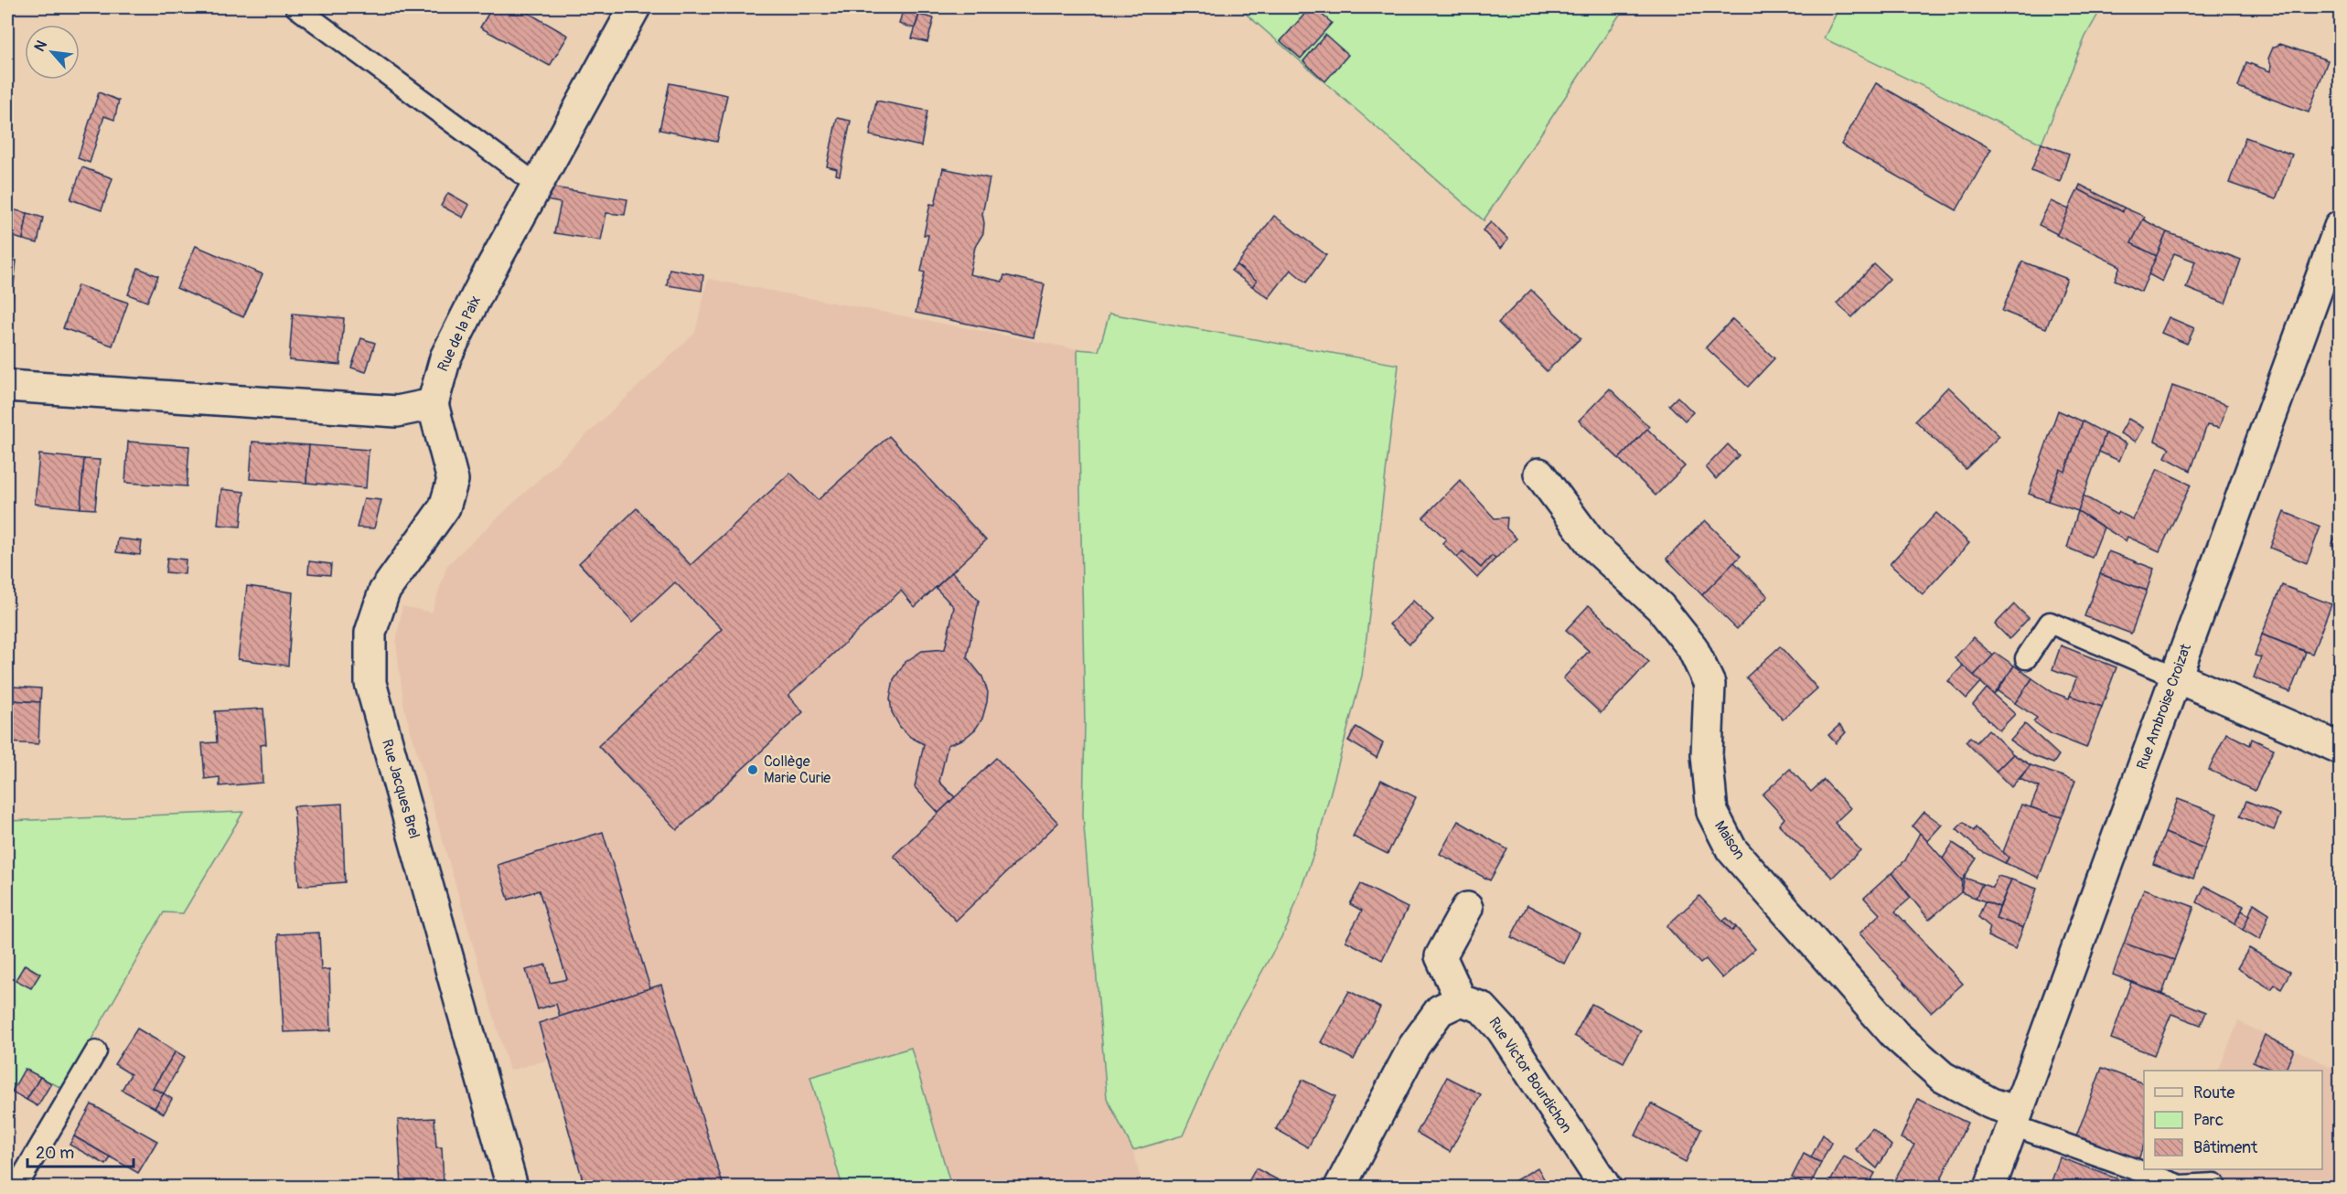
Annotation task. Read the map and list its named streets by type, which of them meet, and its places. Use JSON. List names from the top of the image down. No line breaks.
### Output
{"streets":{"street":["Rue de la Paix","Rue Ambroise Croizat","Rue Jacques Brel","Maison","Rue Victor Bourdichon"]},"crossings":[["Rue de la Paix","Rue Jacques Brel"],["Rue Ambroise Croizat","Maison"]],"places":["Collège Marie Curie"],"legend":["Route","Parc","Bâtiment"],"scale_bar":"20 m","north":"top left"}
